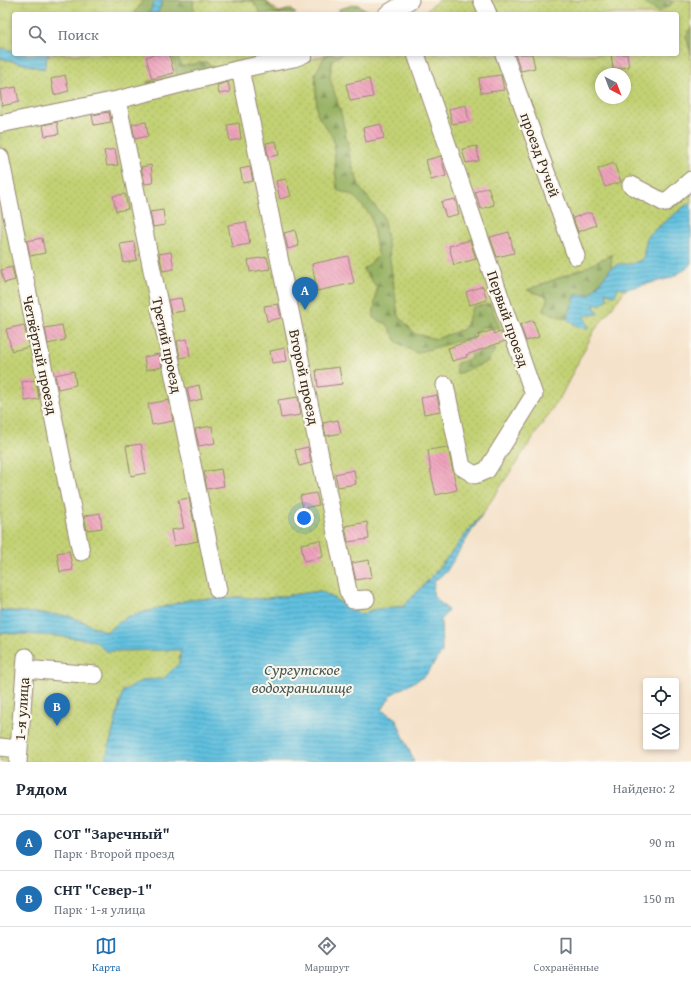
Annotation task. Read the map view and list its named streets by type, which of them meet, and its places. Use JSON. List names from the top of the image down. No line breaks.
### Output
{"streets":{"street":["проезд Ручей","Первый проезд","Третий проезд","Четвёртый проезд","Второй проезд","1-я улица"]},"water":["Сургутское водохранилище"],"north":"bottom right","page":{"search":"Поиск","pins":["A","B"],"heading":["Рядом","Найдено: 2"],"list":[{"mark":"A","name":"СОТ \"Заречный\"","note":"Парк · Второй проезд","value":"90 m"},{"mark":"B","name":"СНТ \"Север-1\"","note":"Парк · 1-я улица","value":"150 m"}],"nav":["Карта","Маршрут","Сохранённые"]}}
